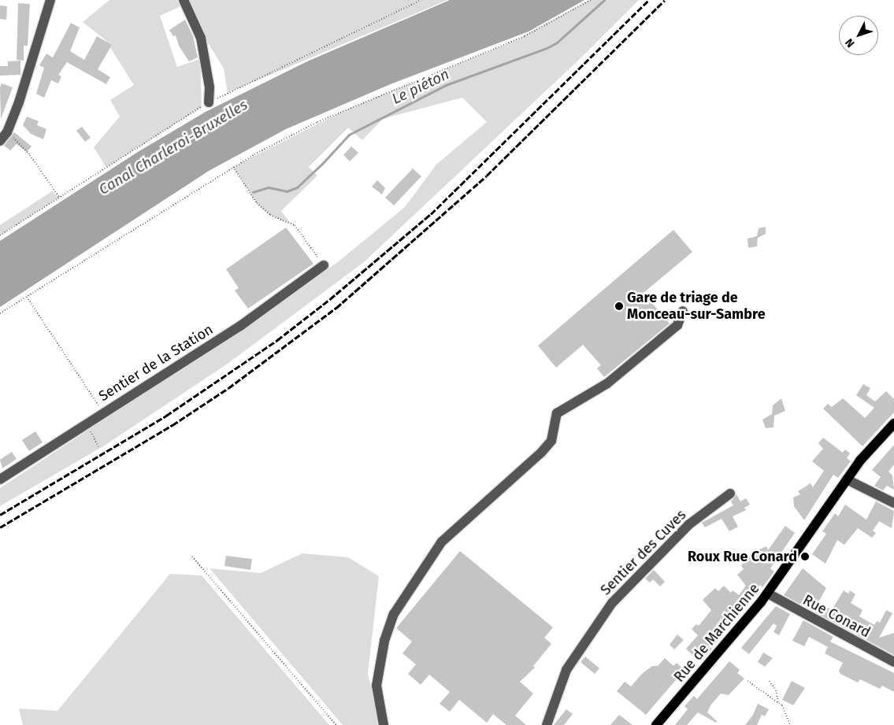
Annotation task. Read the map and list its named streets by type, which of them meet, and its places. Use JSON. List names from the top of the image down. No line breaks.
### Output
{"streets":{"main road":["Rue de Marchienne"],"street":["Sentier de la Station","Sentier des Cuves","Rue Conard"]},"crossings":[["Rue Conard","Rue de Marchienne"]],"water":["Le piéton","Canal Charleroi-Bruxelles"],"places":["Gare de triage de Monceau-sur-Sambre","Roux Rue Conard"],"north":"bottom left"}
